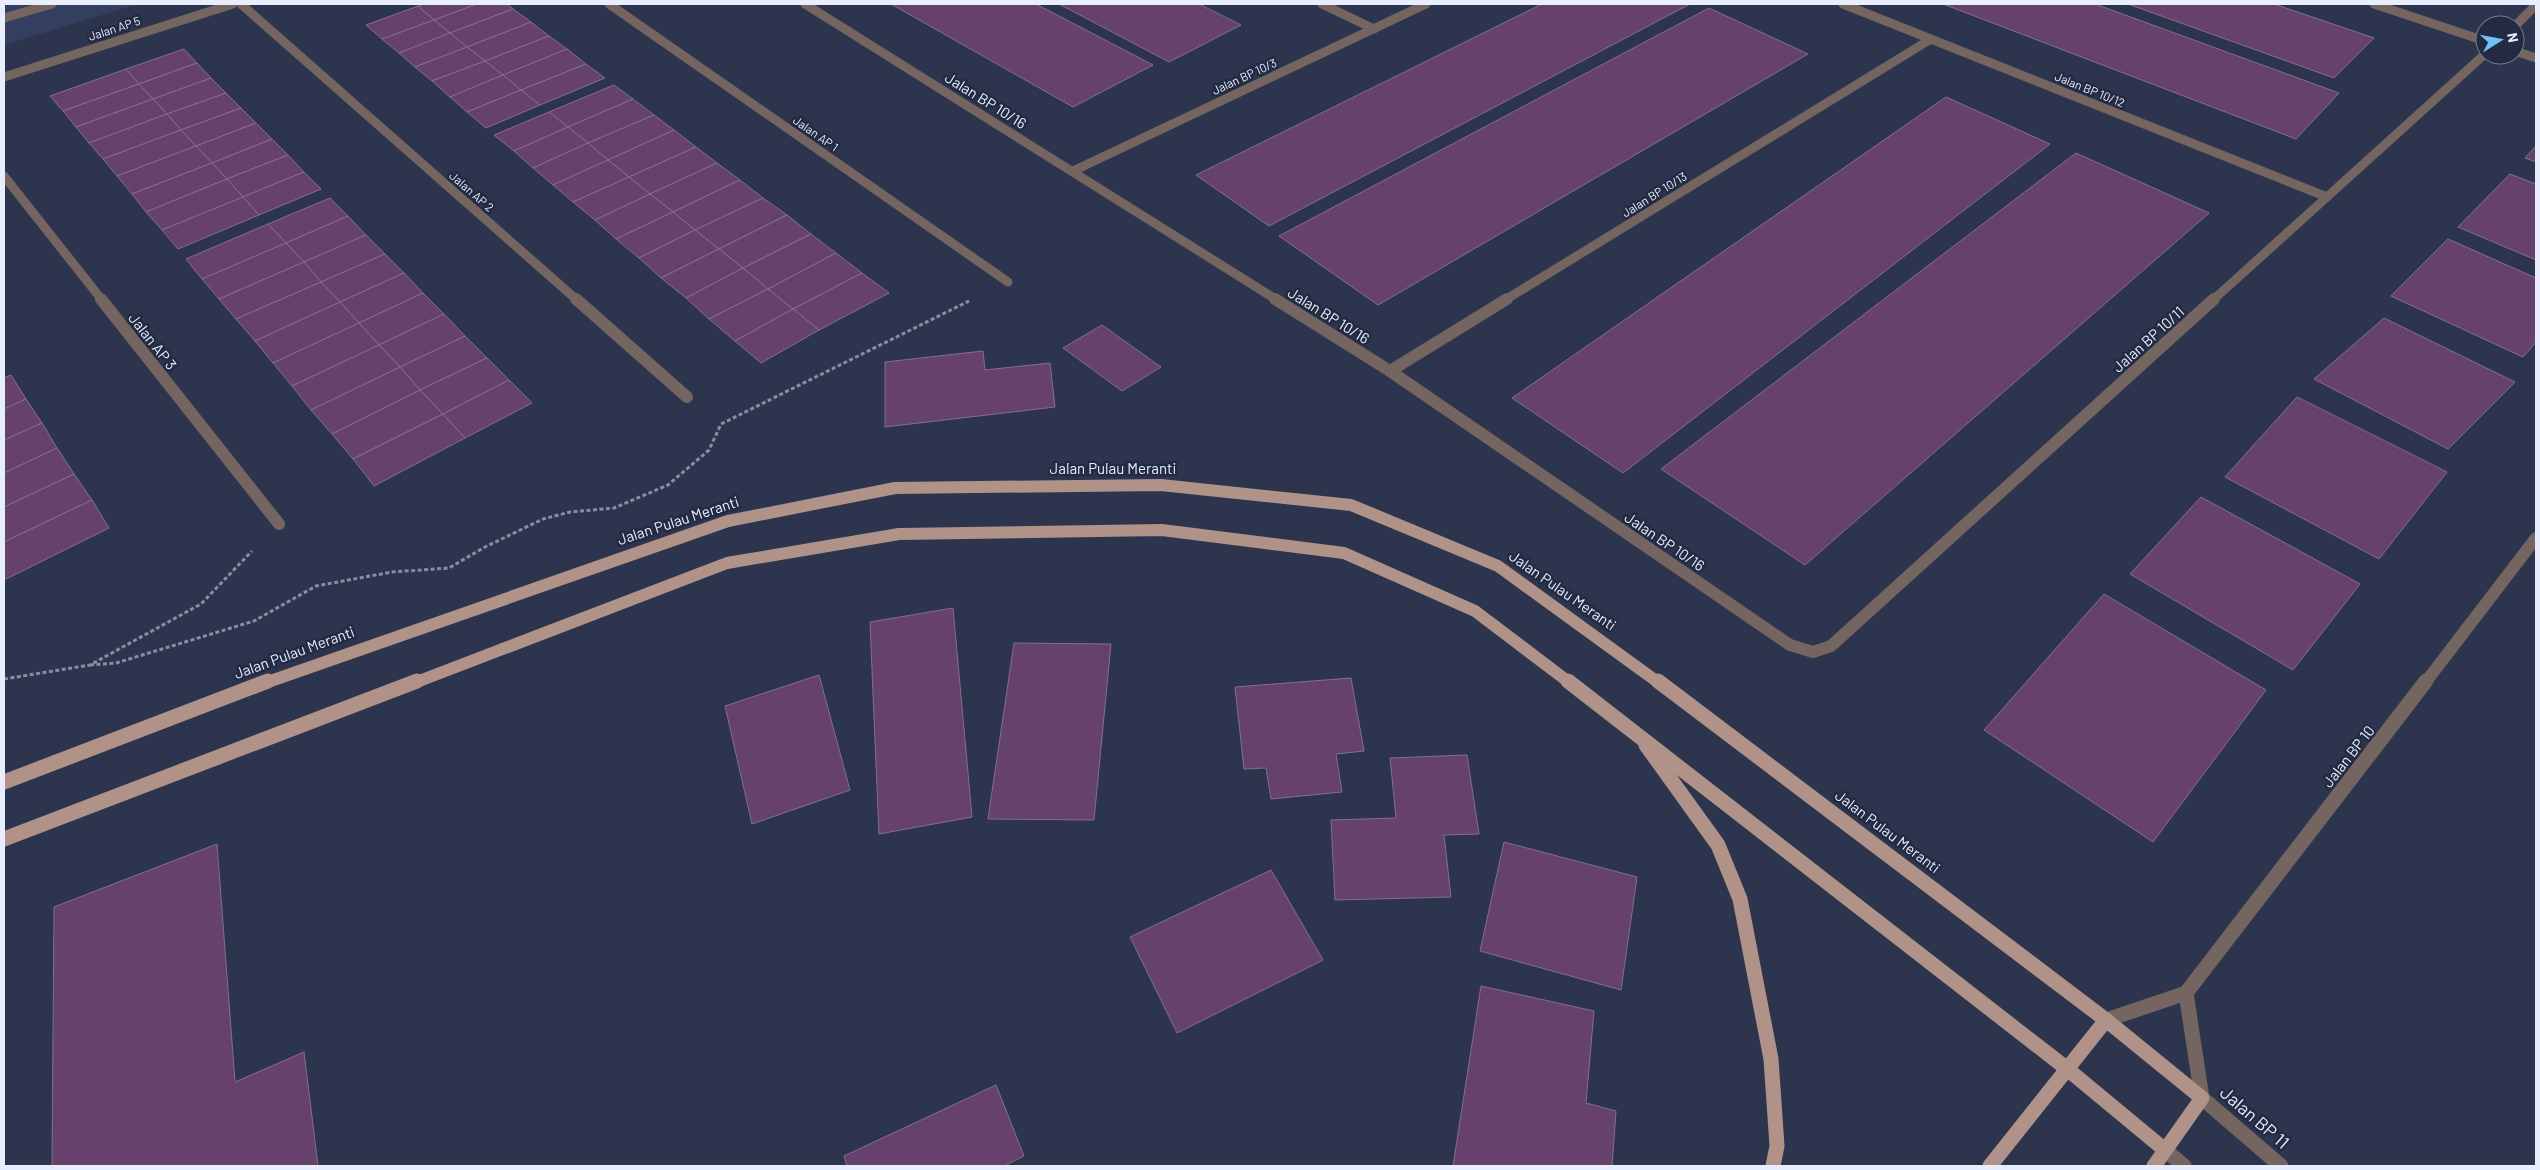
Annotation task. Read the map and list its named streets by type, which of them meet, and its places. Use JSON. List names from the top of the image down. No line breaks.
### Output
{"streets":{"main road":["Jalan Pulau Meranti"],"street":["Jalan AP 5","Jalan BP 10/3","Jalan BP 10/12","Jalan BP 10/16","Jalan AP 1","Jalan AP 2","Jalan BP 10/13","Jalan BP 10/11","Jalan AP 3","Jalan BP 10","Jalan BP 11"]},"crossings":[["Jalan BP 10/3","Jalan BP 10/16"],["Jalan BP 10/12","Jalan BP 10/13"],["Jalan BP 10/12","Jalan BP 10/11"],["Jalan BP 10/16","Jalan BP 10/13"],["Jalan BP 10/16","Jalan BP 10/11"],["Jalan Pulau Meranti","Jalan BP 11"]],"north":"right"}
